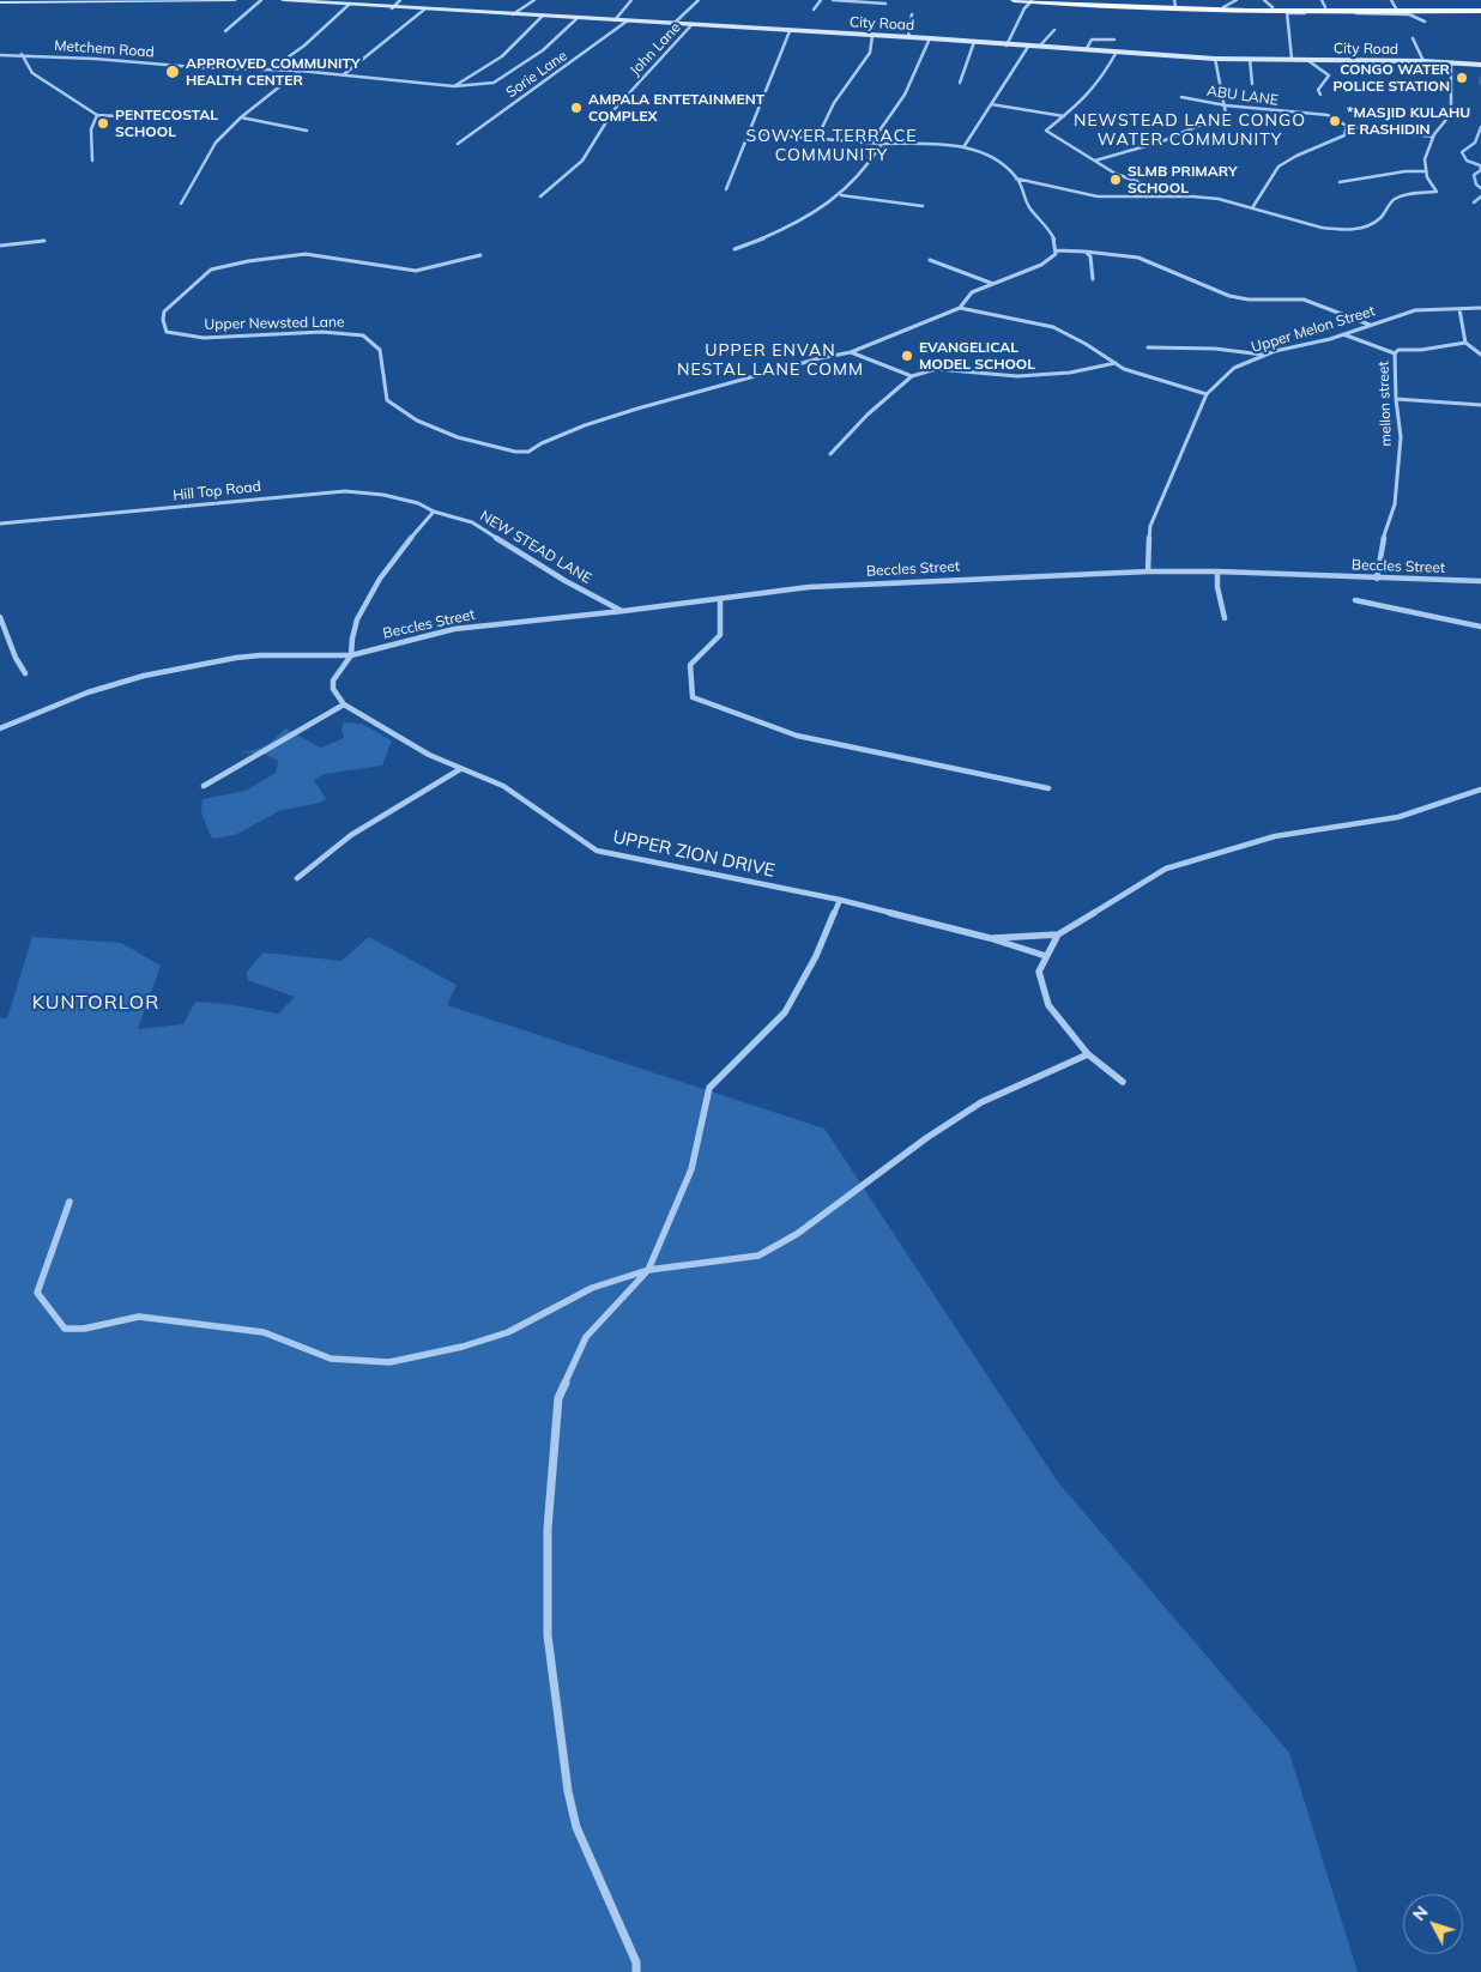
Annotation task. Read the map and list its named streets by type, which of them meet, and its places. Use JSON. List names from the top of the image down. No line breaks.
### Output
{"streets":{"main road":["City Road"],"street":["Metchem Road","John Lane","Sorie Lane","ABU LANE","Upper Newsted Lane","Upper Melon Street","mellon street","Hill Top Road","NEW STEAD LANE","Beccles Street","UPPER ZION DRIVE"]},"crossings":[["City Road","Metchem Road"],["City Road","John Lane"],["City Road","Sorie Lane"],["Upper Melon Street","mellon street"],["Upper Melon Street","Beccles Street"],["mellon street","Beccles Street"],["Hill Top Road","NEW STEAD LANE"],["NEW STEAD LANE","Beccles Street"]],"districts":["NEWSTEAD LANE CONGO WATER COMMUNITY","SOWYER TERRACE COMMUNITY","UPPER ENVAN NESTAL LANE COMM","KUNTORLOR"],"places":["APPROVED COMMUNITY HEALTH CENTER","CONGO WATER POLICE STATION","AMPALA ENTETAINMENT COMPLEX","*MASJID KULAHU E RASHIDIN","PENTECOSTAL SCHOOL","SLMB PRIMARY SCHOOL","EVANGELICAL MODEL SCHOOL"],"north":"top left"}
